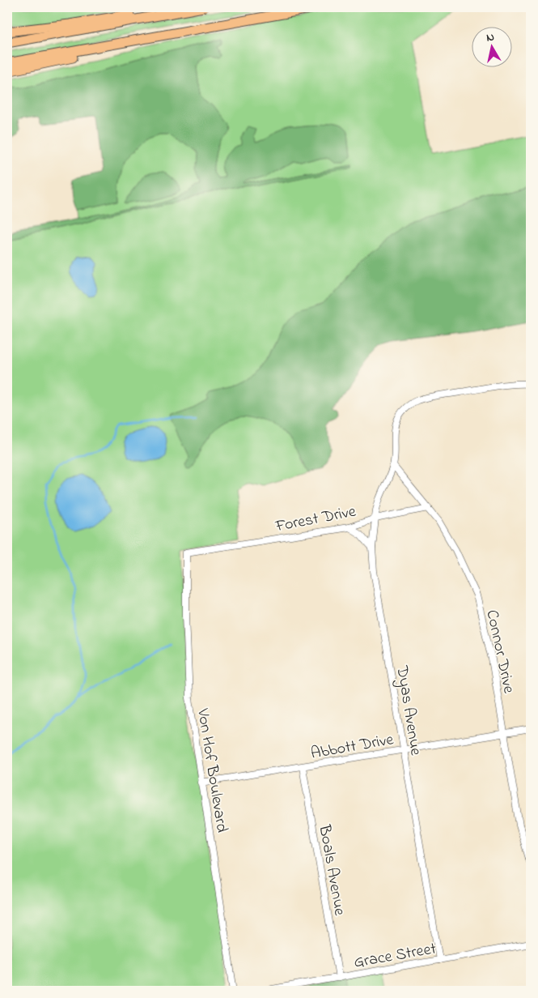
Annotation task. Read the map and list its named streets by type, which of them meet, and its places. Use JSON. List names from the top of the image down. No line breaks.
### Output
{"streets":{"street":["Forest Drive","Connor Drive","Dyas Avenue","Abbott Drive","Von Hof Boulevard","Boals Avenue","Grace Street"]},"crossings":[["Forest Drive","Connor Drive"],["Forest Drive","Dyas Avenue"],["Forest Drive","Von Hof Boulevard"],["Connor Drive","Abbott Drive"],["Dyas Avenue","Abbott Drive"],["Dyas Avenue","Grace Street"],["Abbott Drive","Von Hof Boulevard"],["Abbott Drive","Boals Avenue"],["Boals Avenue","Grace Street"]],"north":"top"}
